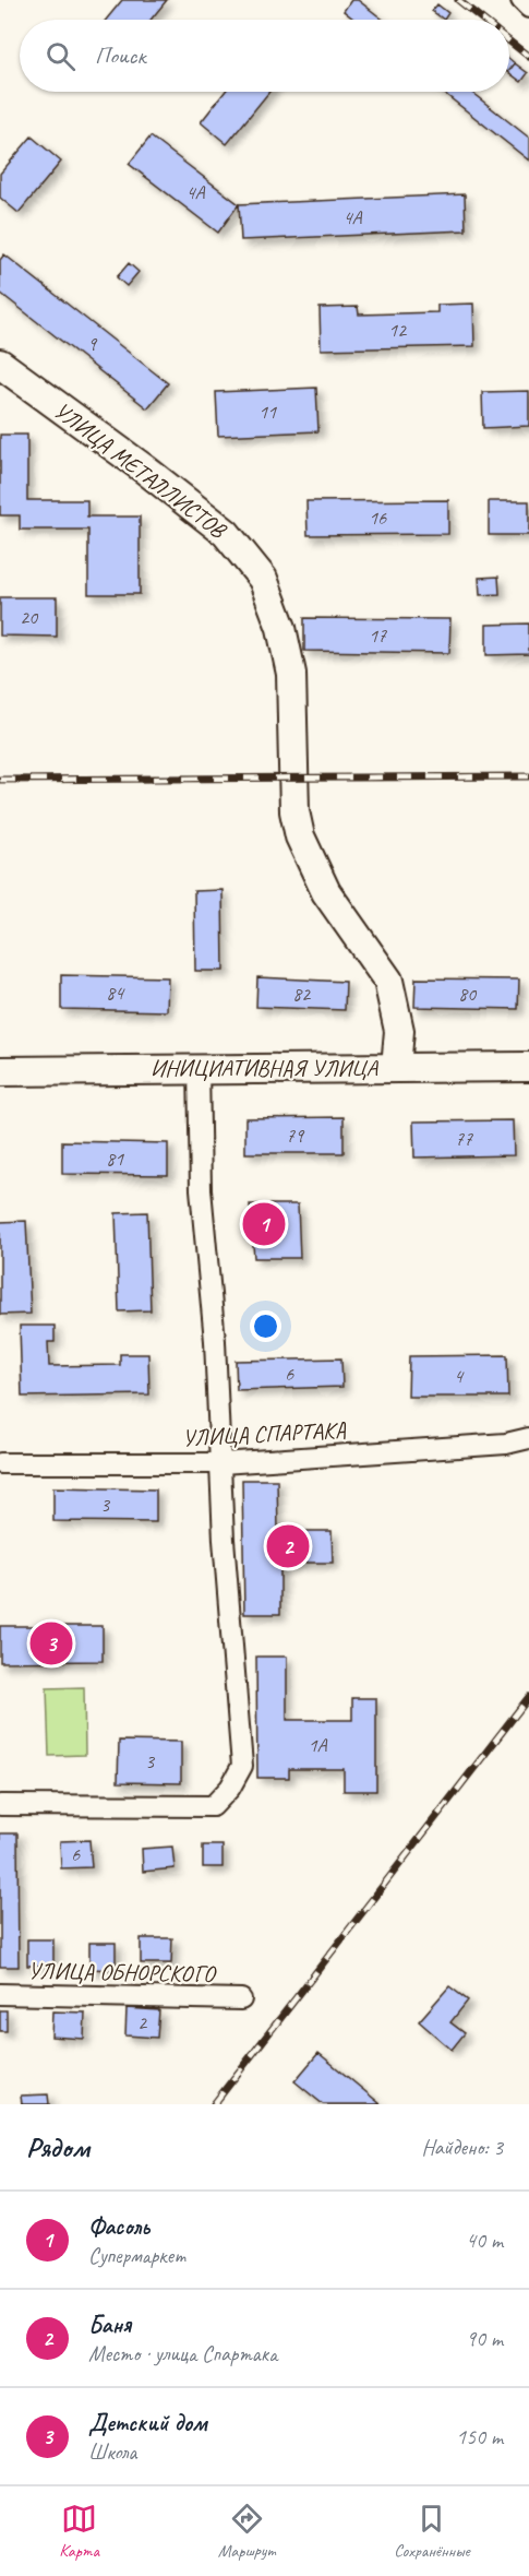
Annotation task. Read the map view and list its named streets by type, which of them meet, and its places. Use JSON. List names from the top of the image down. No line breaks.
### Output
{"streets":{"main road":["УЛИЦА МЕТАЛЛИСТОВ","ИНИЦИАТИВНАЯ УЛИЦА"],"street":["УЛИЦА СПАРТАКА","УЛИЦА ОБНОРСКОГО"]},"crossings":[["УЛИЦА МЕТАЛЛИСТОВ","ИНИЦИАТИВНАЯ УЛИЦА"]],"house_numbers":["4А","4А","12","9","11","16","20","17","84","82","80","79","77","81","6","4","3","1А","3","6","2"],"page":{"search":"Поиск","pins":["1","2","3"],"heading":["Рядом","Найдено: 3"],"list":[{"mark":"1","name":"Фасоль","note":"Супермаркет","value":"40 m"},{"mark":"2","name":"Баня","note":"Место · улица Спартака","value":"90 m"},{"mark":"3","name":"Детский дом","note":"Школа","value":"150 m"}],"nav":["Карта","Маршрут","Сохранённые"]}}
